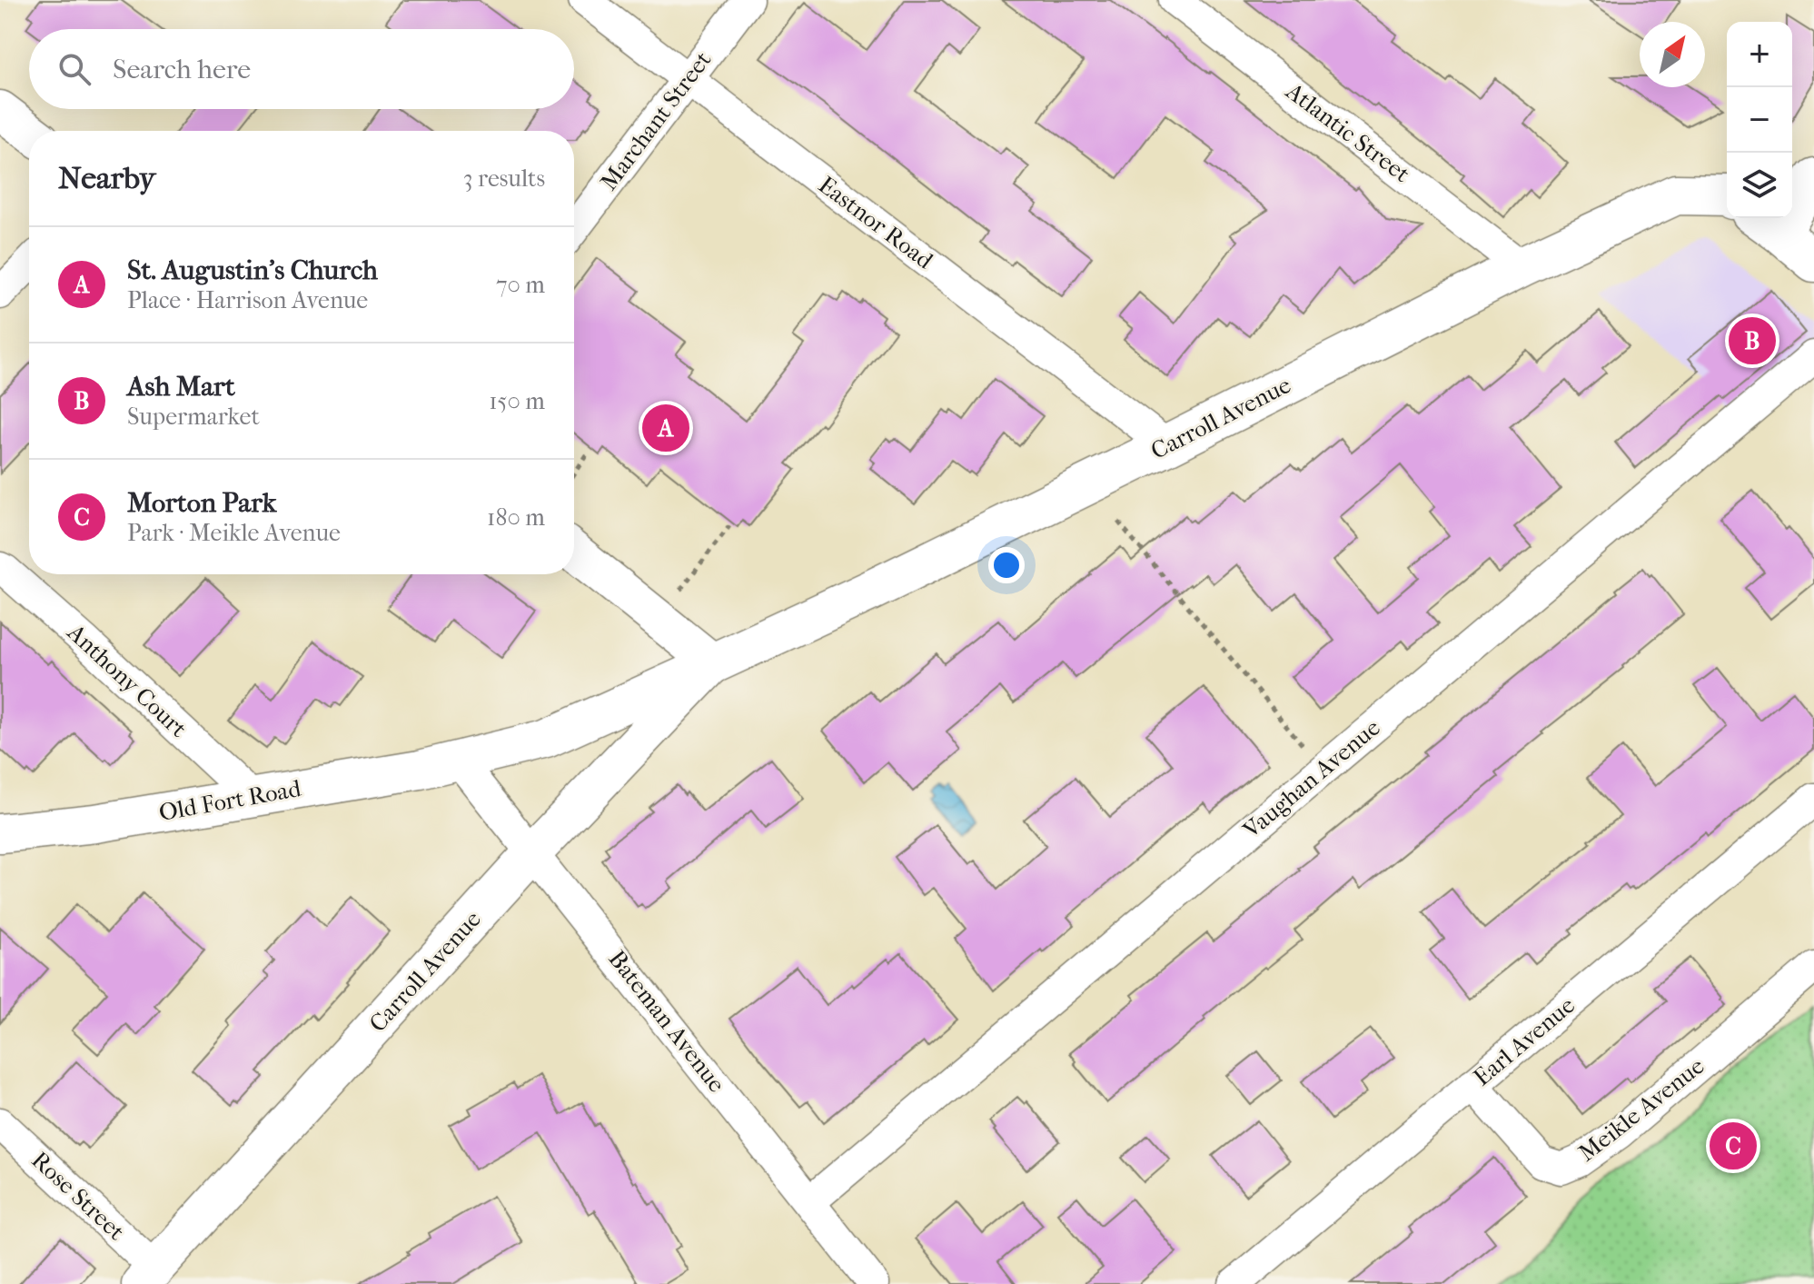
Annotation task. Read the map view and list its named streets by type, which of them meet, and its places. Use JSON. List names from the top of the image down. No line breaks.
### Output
{"streets":{"main road":["Carroll Avenue"],"street":["Marchant Street","Atlantic Street","Eastnor Road","Anthony Court","Vaughan Avenue","Old Fort Road","Bateman Avenue","Earl Avenue","Meikle Avenue","Rose Street"]},"crossings":[["Marchant Street","Eastnor Road"],["Atlantic Street","Carroll Avenue"],["Eastnor Road","Carroll Avenue"],["Carroll Avenue","Old Fort Road"],["Carroll Avenue","Bateman Avenue"],["Carroll Avenue","Rose Street"],["Anthony Court","Old Fort Road"],["Vaughan Avenue","Bateman Avenue"],["Old Fort Road","Bateman Avenue"],["Earl Avenue","Meikle Avenue"]],"north":"top right","page":{"map_buttons":["+","−"],"search":"Search here","heading":["Nearby","3 results"],"list":[{"mark":"A","name":"St. Augustin's Church","note":"Place · Harrison Avenue","value":"70 m"},{"mark":"B","name":"Ash Mart","note":"Supermarket","value":"150 m"},{"mark":"C","name":"Morton Park","note":"Park · Meikle Avenue","value":"180 m"}],"pins":["B","A","C"]}}
